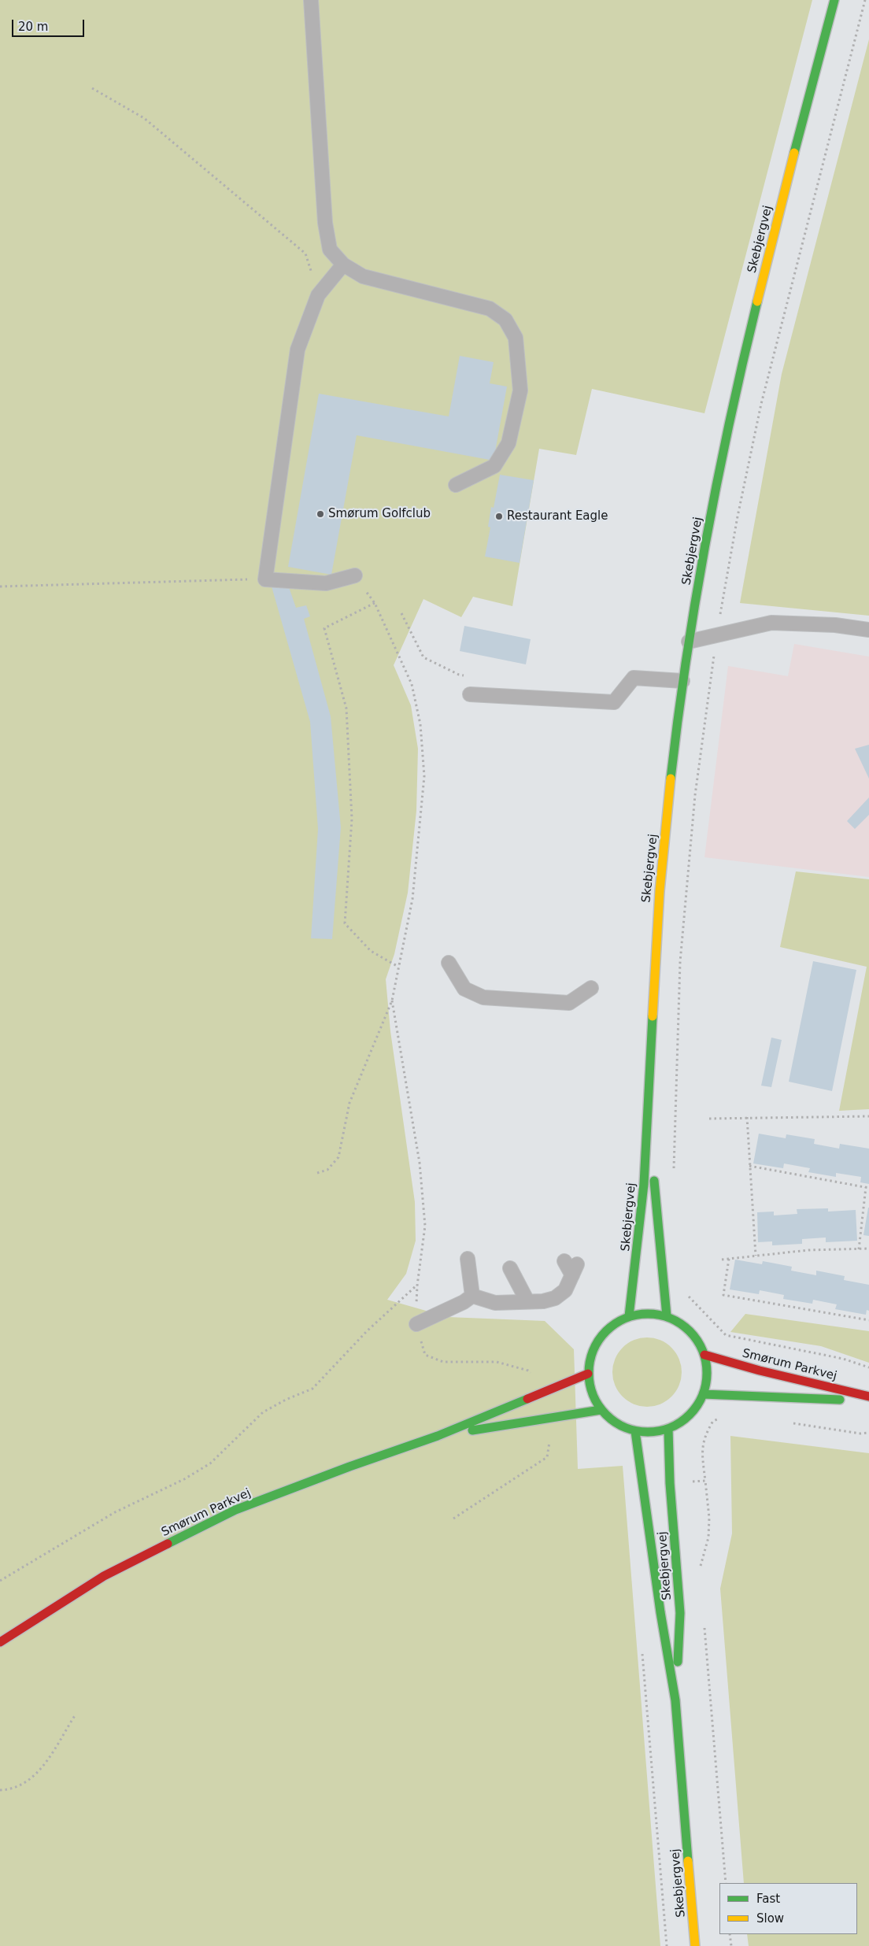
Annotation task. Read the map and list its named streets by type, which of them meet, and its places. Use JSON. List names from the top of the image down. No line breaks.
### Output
{"streets":{"street":["Skebjergvej","Smørum Parkvej"]},"crossings":[["Skebjergvej","Smørum Parkvej"]],"places":["Smørum Golfclub","Restaurant Eagle"],"legend":["Fast","Slow"],"scale_bar":"20 m"}
